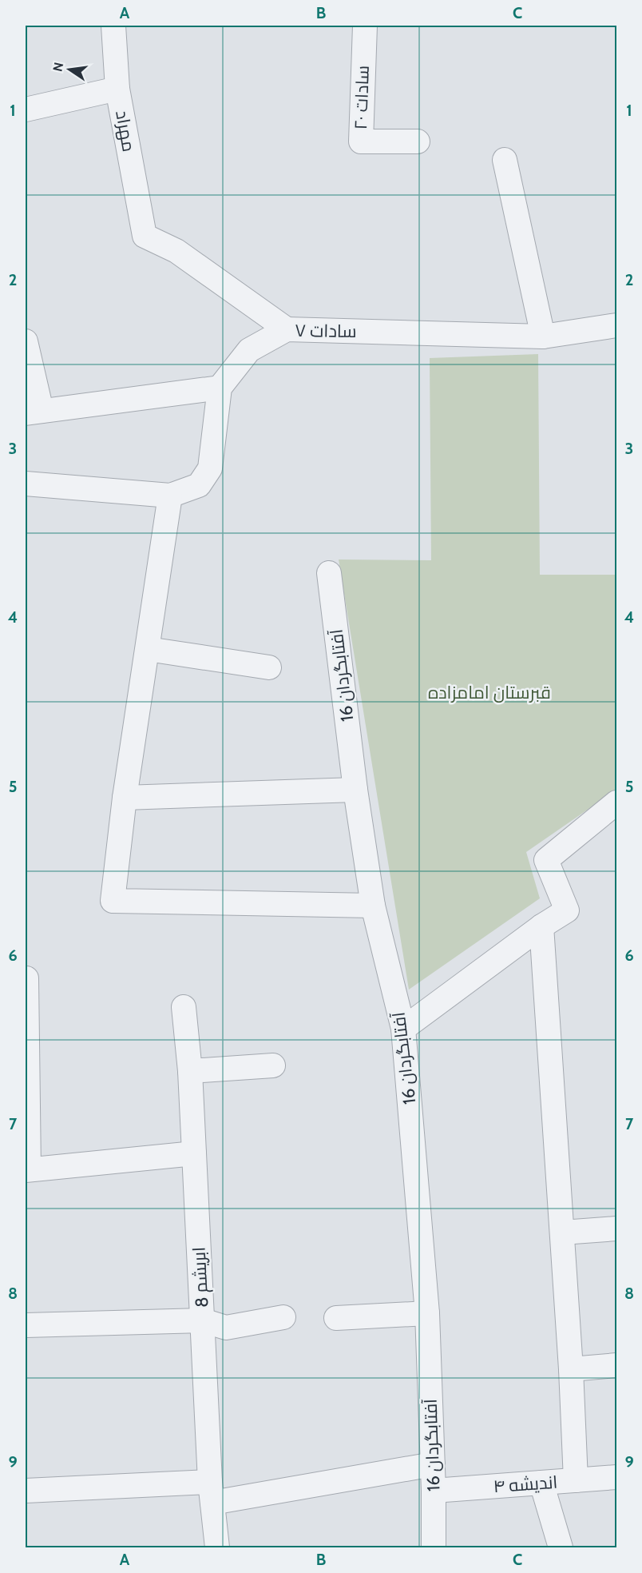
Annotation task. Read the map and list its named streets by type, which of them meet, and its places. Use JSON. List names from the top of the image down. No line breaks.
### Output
{"streets":{"street":["سادات ۲۰","مهراد","سادات ۷","آفتابگردان 16","ابریشم 8","اندیشه ۴"]},"crossings":[["مهراد","سادات ۷"],["آفتابگردان 16","اندیشه ۴"]],"parks":["قبرستان امامزاده"],"north":"left","grid":{"columns":["A","B","C"],"rows":["1","2","3","4","5","6","7","8","9"]}}
